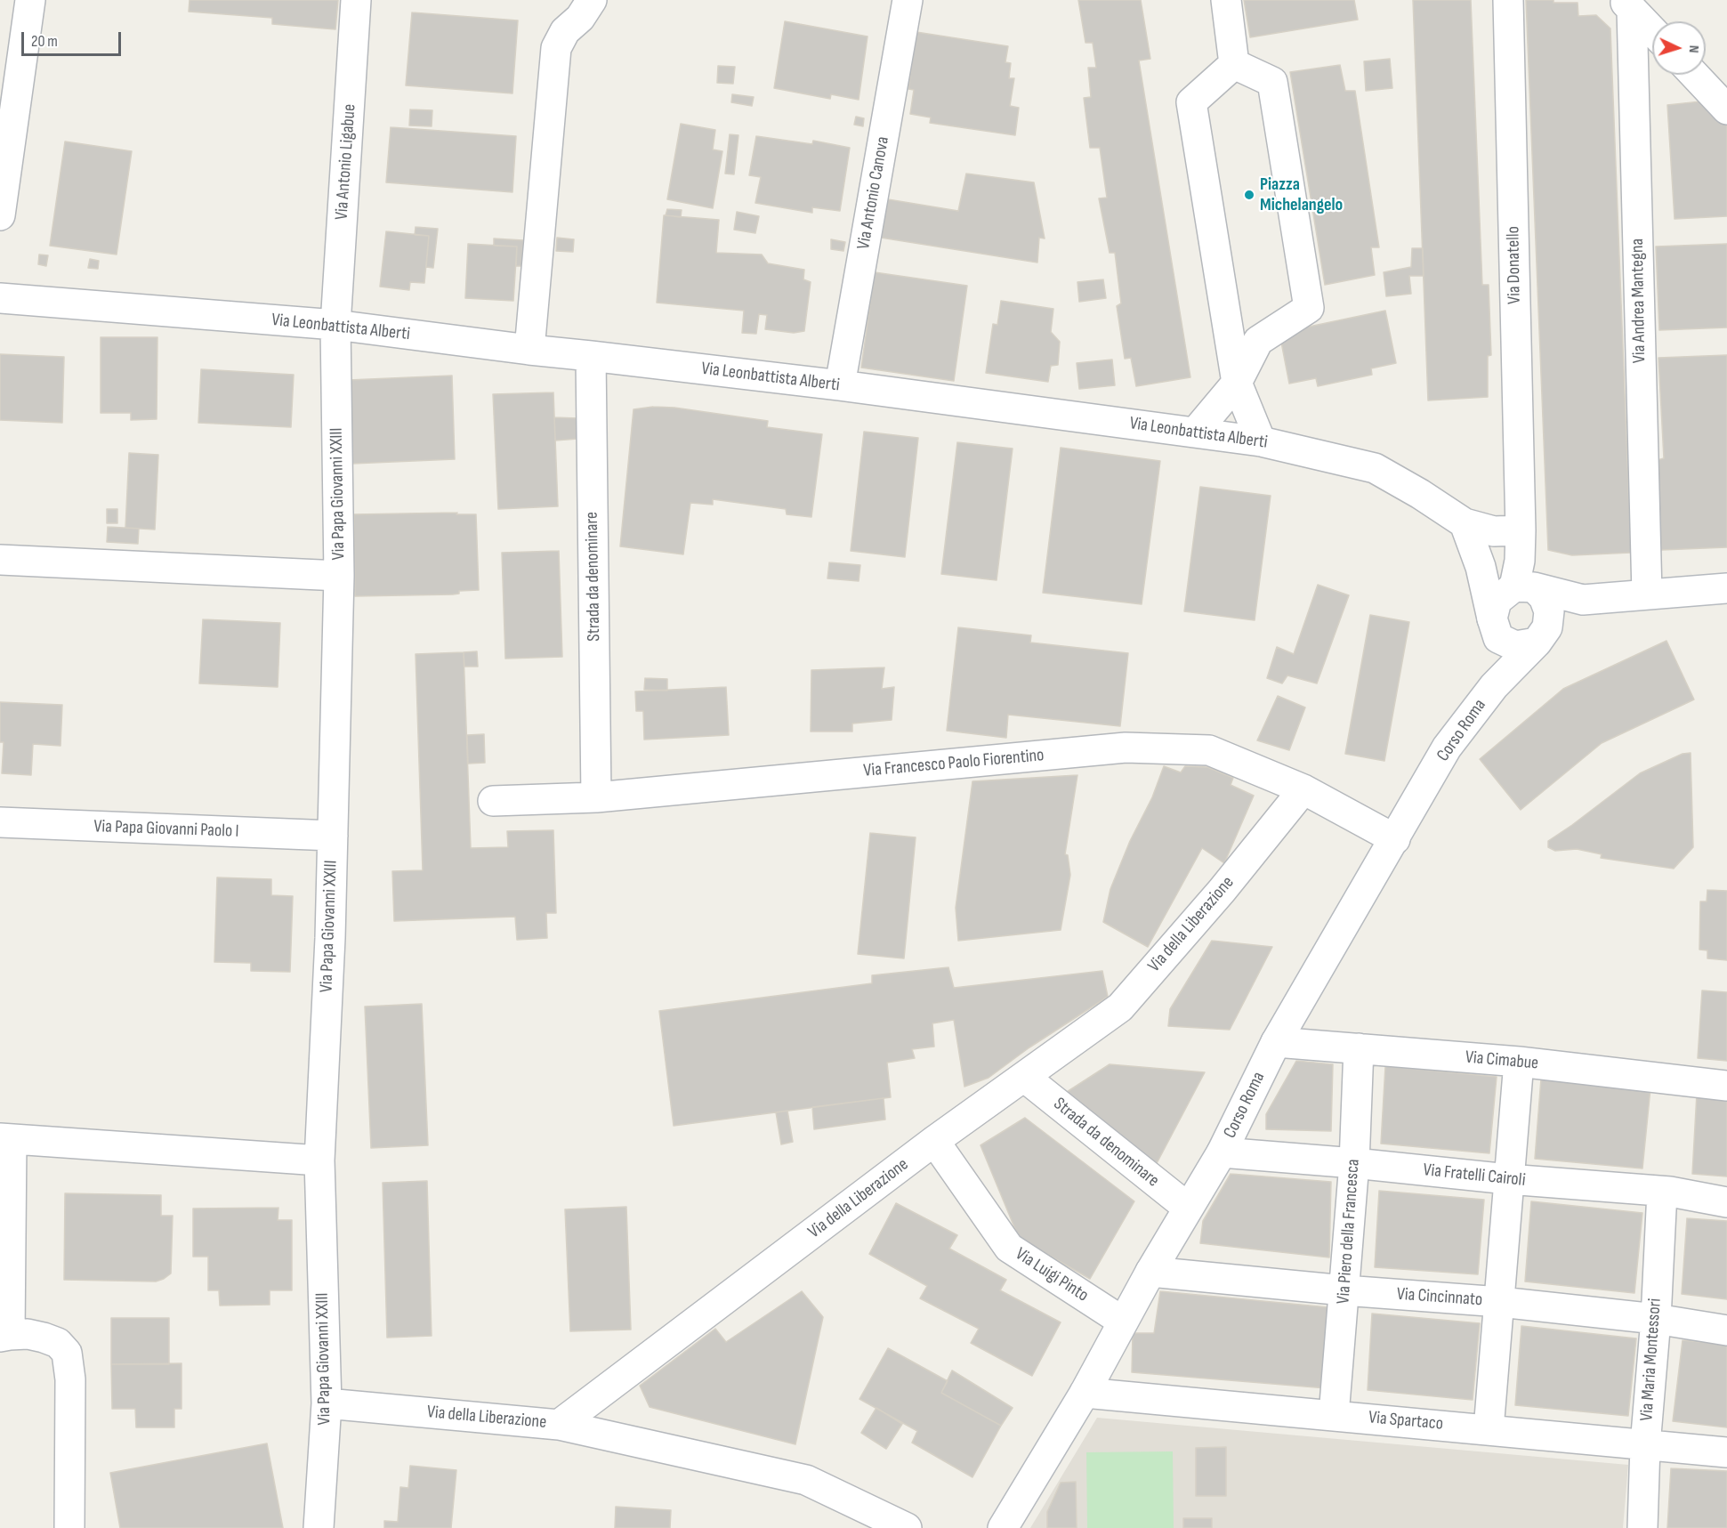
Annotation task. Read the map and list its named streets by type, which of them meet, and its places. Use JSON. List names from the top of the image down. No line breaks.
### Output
{"streets":{"street":["Via Antonio Ligabue","Via Antonio Canova","Via Donatello","Via Andrea Mantegna","Via Leonbattista Alberti","Via Papa Giovanni XXIII","Strada da denominare","Corso Roma","Via Francesco Paolo Fiorentino","Via Papa Giovanni Paolo I","Via della Liberazione","Via Cimabue","Via Fratelli Cairoli","Via Piero della Francesca","Via Luigi Pinto","Via Cincinnato","Via Maria Montessori","Via Spartaco"]},"crossings":[["Via Antonio Ligabue","Via Leonbattista Alberti"],["Via Antonio Ligabue","Via Papa Giovanni XXIII"],["Via Antonio Canova","Via Leonbattista Alberti"],["Via Donatello","Via Leonbattista Alberti"],["Via Leonbattista Alberti","Via Papa Giovanni XXIII"],["Via Leonbattista Alberti","Strada da denominare"],["Via Papa Giovanni XXIII","Via Papa Giovanni Paolo I"],["Via Papa Giovanni XXIII","Via della Liberazione"],["Strada da denominare","Corso Roma"],["Strada da denominare","Via Francesco Paolo Fiorentino"],["Strada da denominare","Via della Liberazione"],["Corso Roma","Via Francesco Paolo Fiorentino"],["Corso Roma","Via Cimabue"],["Corso Roma","Via Fratelli Cairoli"],["Corso Roma","Via Luigi Pinto"],["Corso Roma","Via Cincinnato"],["Corso Roma","Via Spartaco"],["Via Francesco Paolo Fiorentino","Via della Liberazione"],["Via della Liberazione","Via Luigi Pinto"],["Via Cimabue","Via Piero della Francesca"],["Via Fratelli Cairoli","Via Piero della Francesca"],["Via Fratelli Cairoli","Via Maria Montessori"],["Via Piero della Francesca","Via Cincinnato"],["Via Piero della Francesca","Via Spartaco"],["Via Cincinnato","Via Maria Montessori"],["Via Maria Montessori","Via Spartaco"]],"places":["Piazza Michelangelo"],"scale_bar":"20 m","north":"right"}
